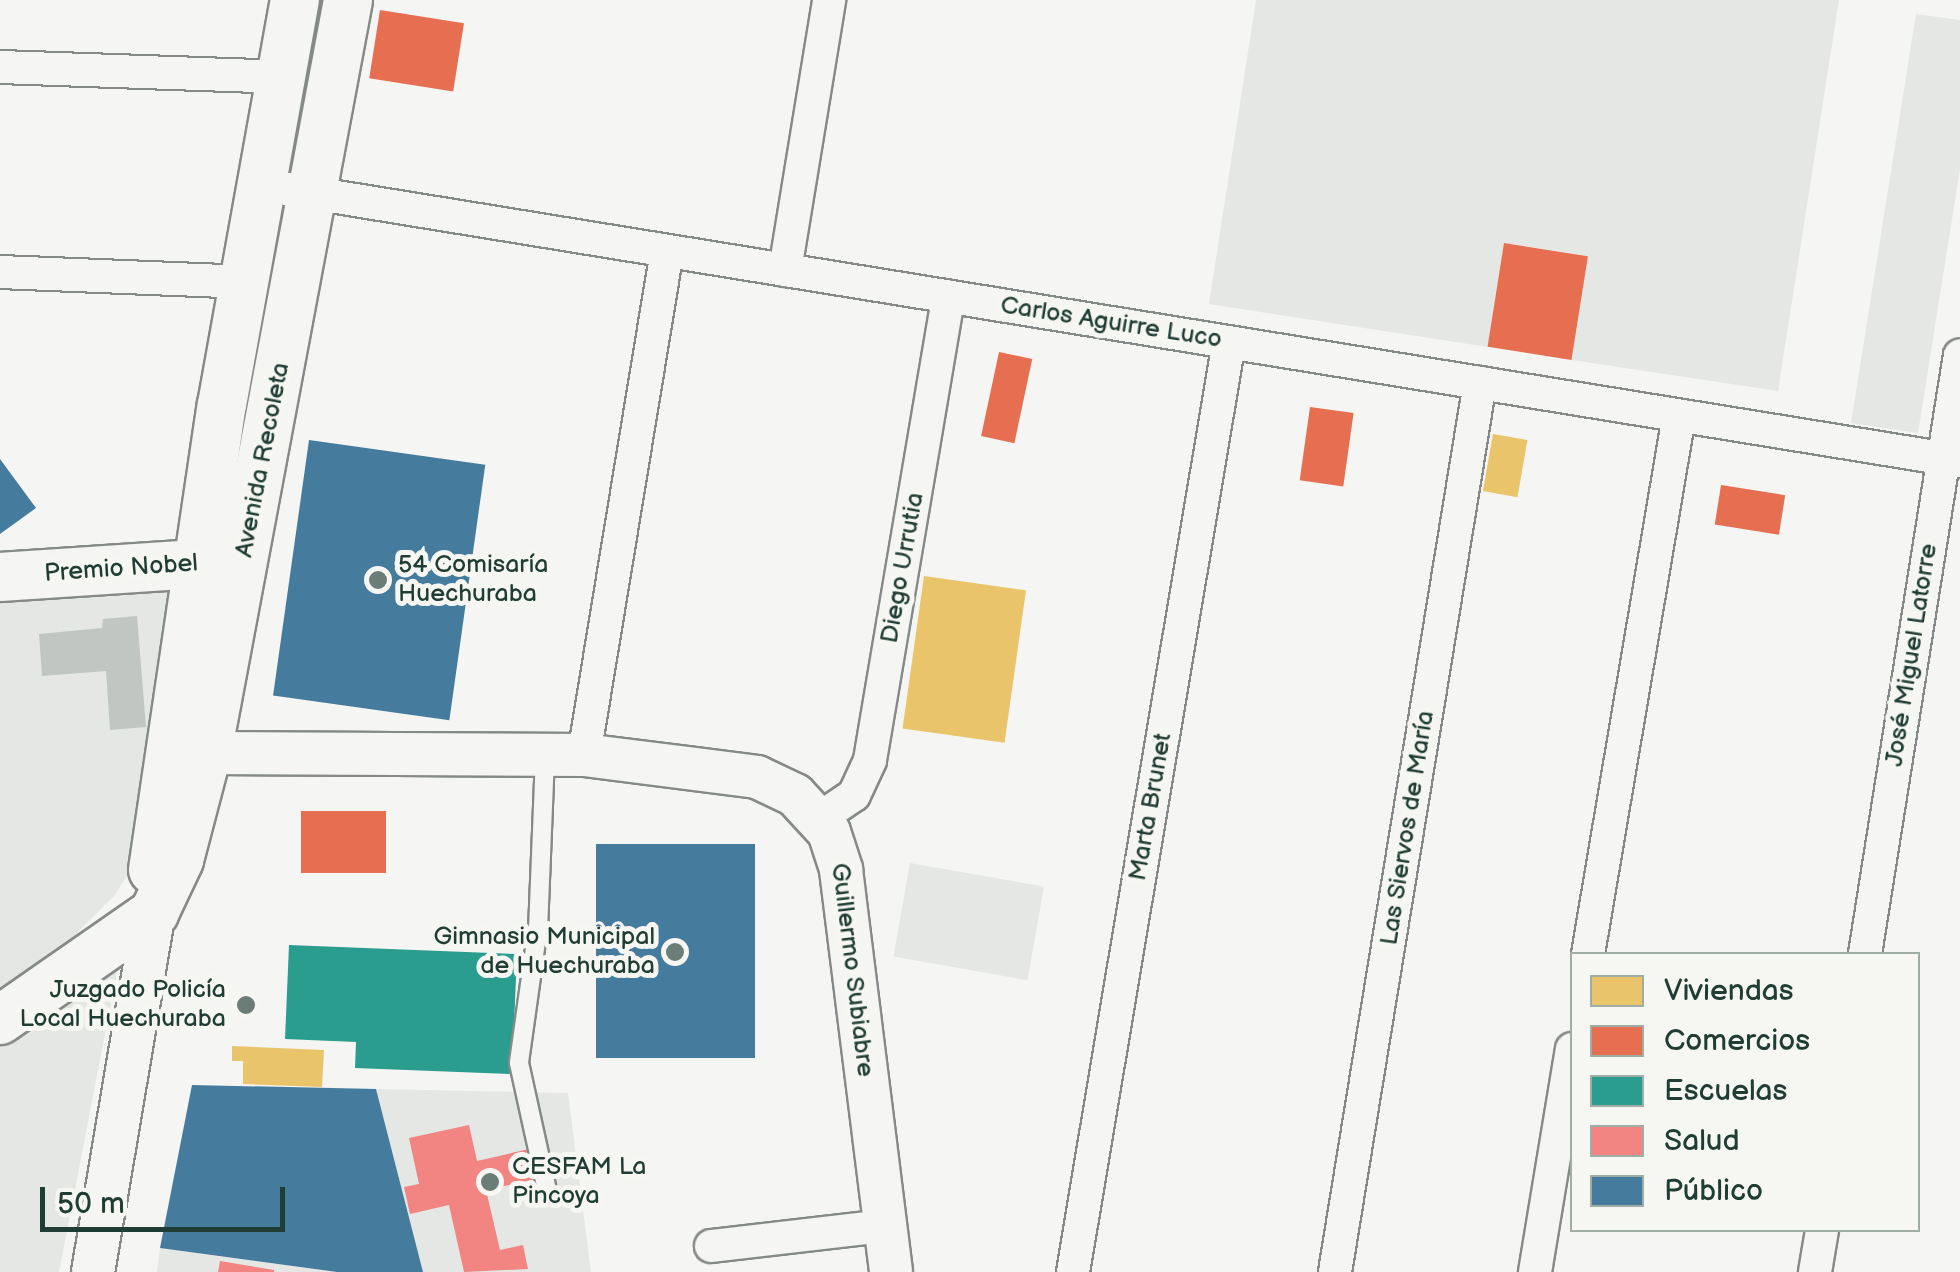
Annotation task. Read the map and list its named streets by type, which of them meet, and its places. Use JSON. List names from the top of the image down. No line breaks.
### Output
{"streets":{"main road":["Avenida Recoleta","Premio Nobel"],"street":["Carlos Aguirre Luco","Diego Urrutia","José Miguel Latorre","Marta Brunet","Las Siervos de María","Guillermo Subiabre"]},"crossings":[["Carlos Aguirre Luco","Avenida Recoleta"],["Carlos Aguirre Luco","Diego Urrutia"],["Carlos Aguirre Luco","José Miguel Latorre"],["Carlos Aguirre Luco","Marta Brunet"],["Carlos Aguirre Luco","Las Siervos de María"],["Avenida Recoleta","Premio Nobel"],["Diego Urrutia","Guillermo Subiabre"]],"places":["54 Comisaría Huechuraba","Gimnasio Municipal de Huechuraba","Juzgado Policía Local Huechuraba","CESFAM La Pincoya"],"legend":["Viviendas","Comercios","Escuelas","Salud","Público"],"scale_bar":"50 m"}
